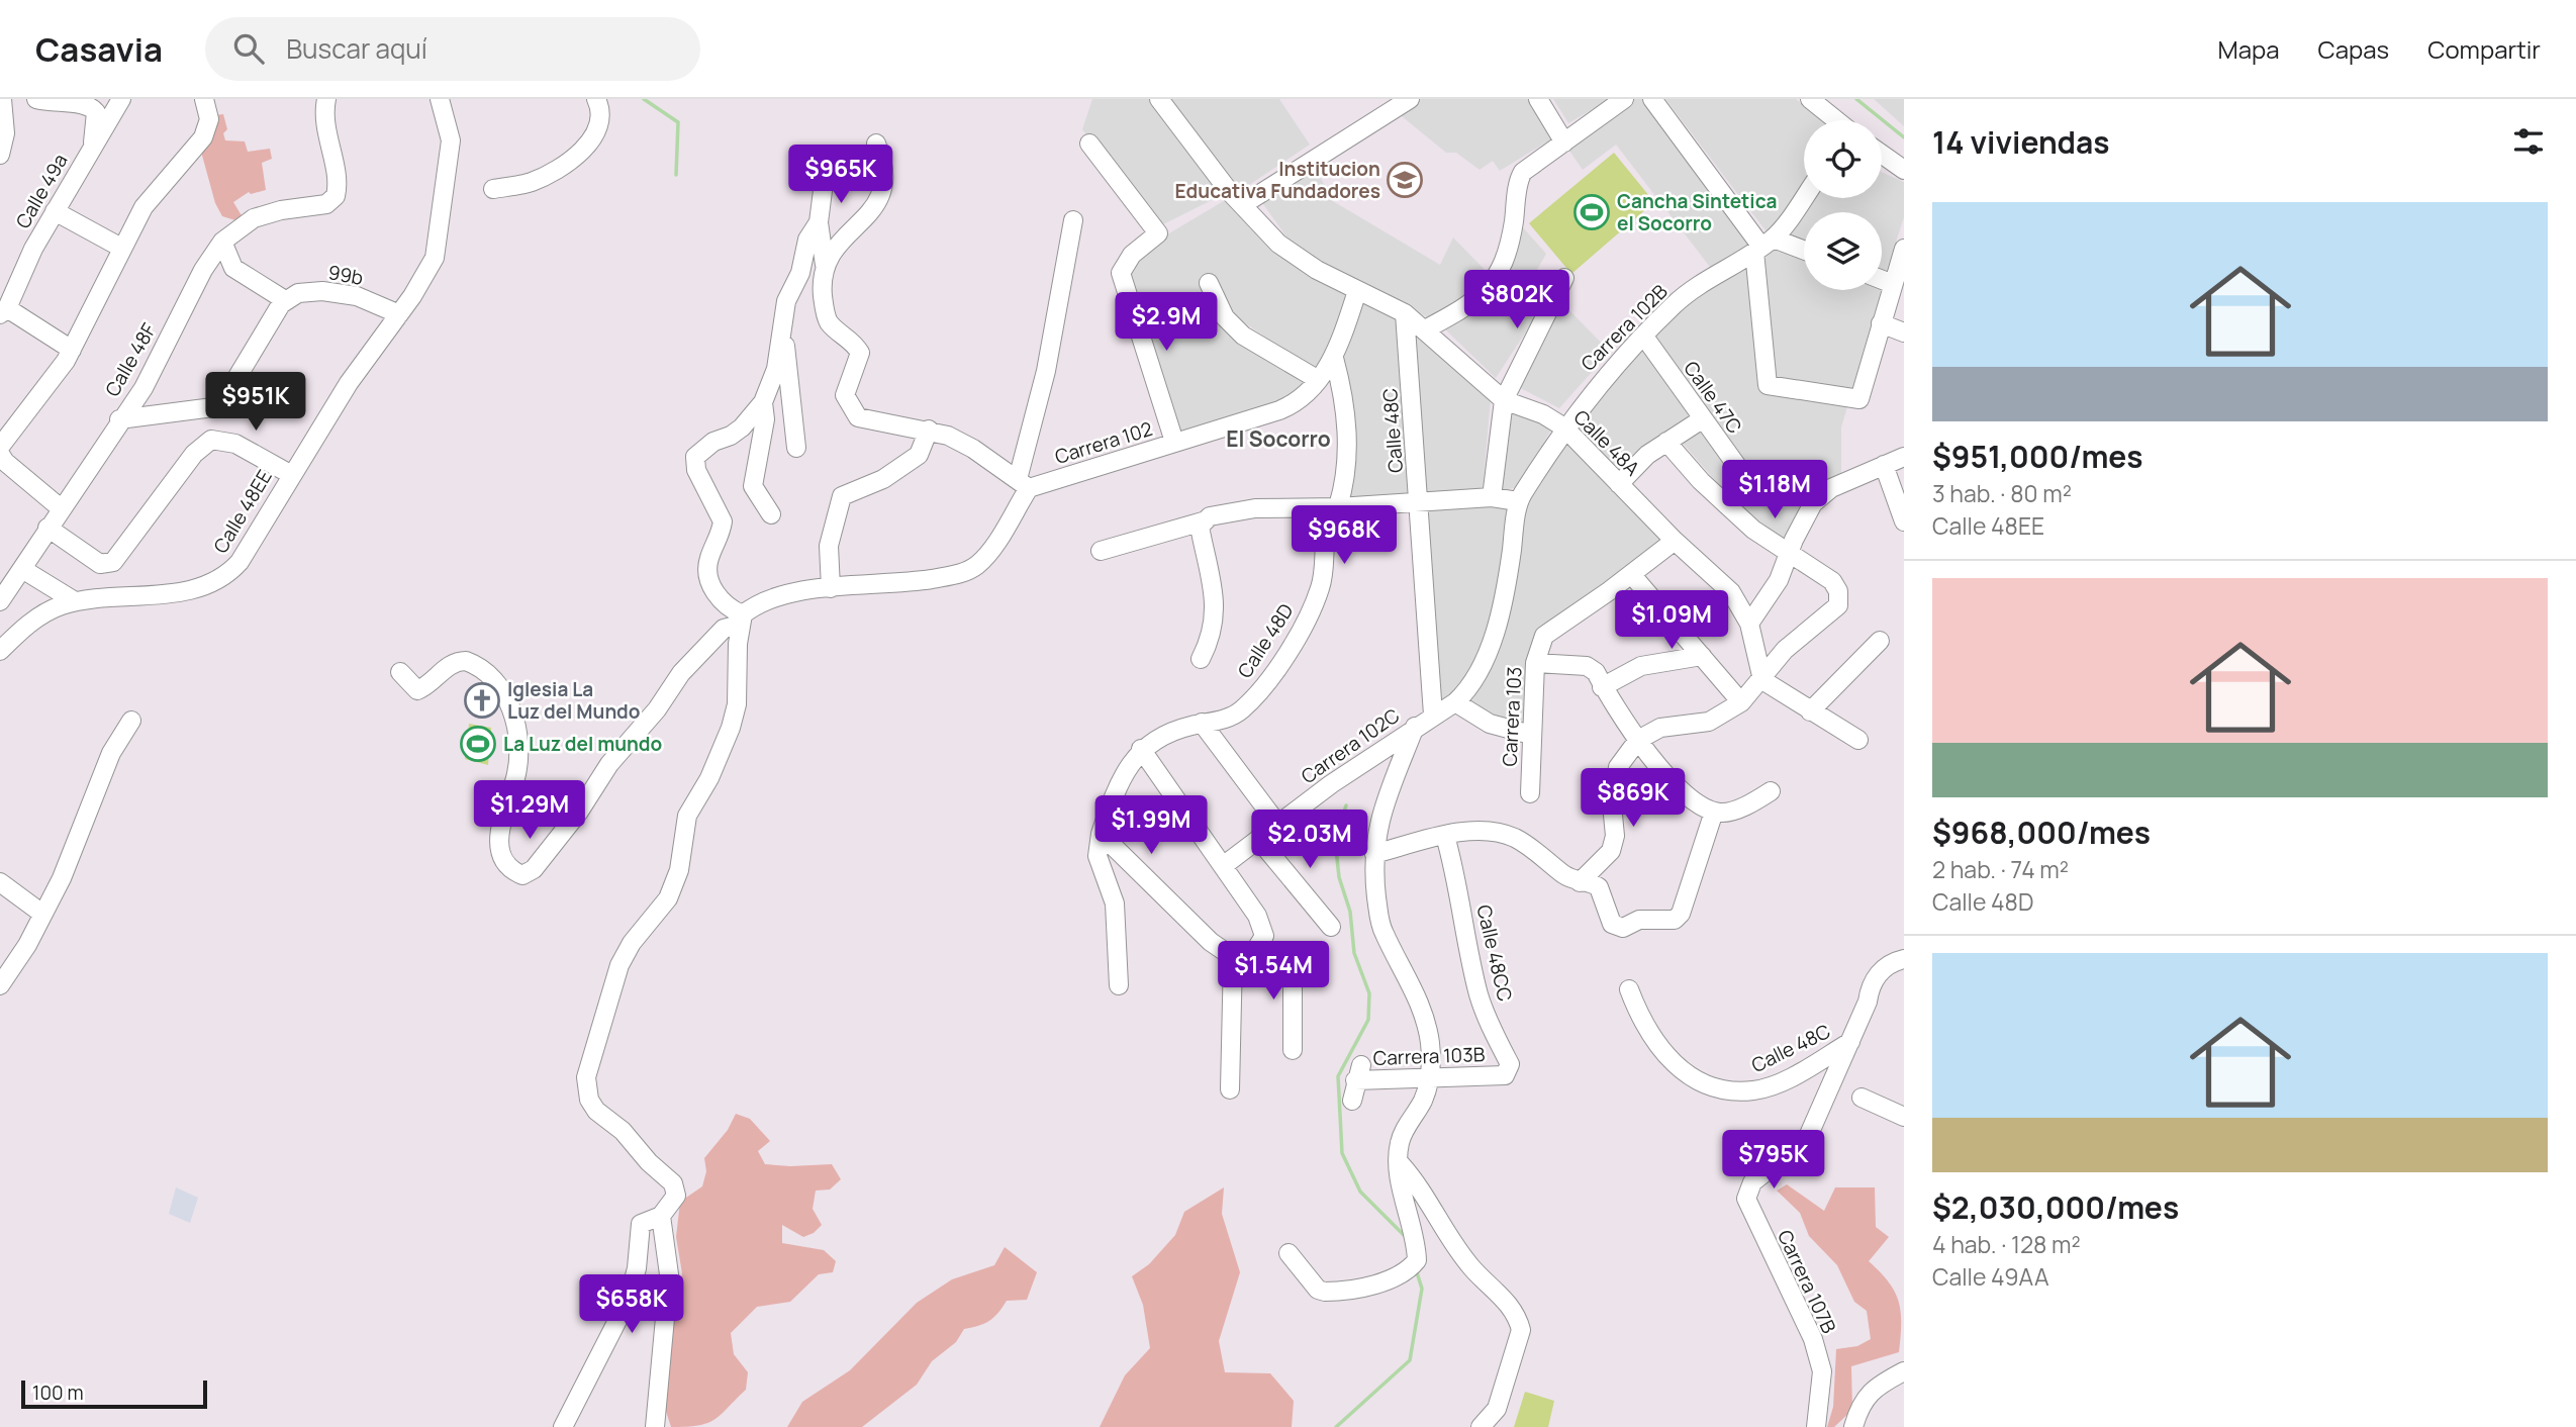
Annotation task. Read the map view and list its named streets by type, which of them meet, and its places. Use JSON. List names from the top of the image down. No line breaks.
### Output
{"streets":{"street":["Calle 49a","99b","Carrera 102B","Calle 48F","Calle 47C","Calle 48C","Carrera 102","Calle 48A","Calle 48EE","Calle 48D","Carrera 103","Carrera 102C","Calle 48CC","Carrera 103B","Carrera 107B"]},"crossings":[["99b","Calle 48EE"],["Carrera 102B","Calle 47C"],["Carrera 102B","Calle 48C"],["Carrera 102B","Calle 48A"],["Carrera 102B","Carrera 102C"],["Calle 48C","Calle 48A"],["Calle 48C","Carrera 102C"],["Calle 48C","Carrera 107B"],["Carrera 102","Calle 48A"],["Carrera 102","Calle 48D"],["Calle 48A","Carrera 103"],["Calle 48CC","Carrera 103B"]],"districts":["El Socorro"],"places":{"school or university":["Institucion Educativa Fundadores"],"sports":["Cancha Sintetica el Socorro","La Luz del mundo"],"church":["Iglesia La Luz del Mundo"]},"scale_bar":"100 m","page":{"header":"Casavia","search":"Buscar aquí","nav":["Mapa","Capas","Compartir"],"heading":"14 viviendas","price":["$965K","$802K","$2.9M","$951K","$1.18M","$968K","$1.09M","$869K","$1.29M","$1.99M","$2.03M","$1.54M","$795K","$658K"],"list":[{"name":"$951,000/mes","note":"3 hab. · 80 m² · Calle 48EE"},{"name":"$968,000/mes","note":"2 hab. · 74 m² · Calle 48D"},{"name":"$2,030,000/mes","note":"4 hab. · 128 m² · Calle 49AA"}],"scale":"100 m"}}
